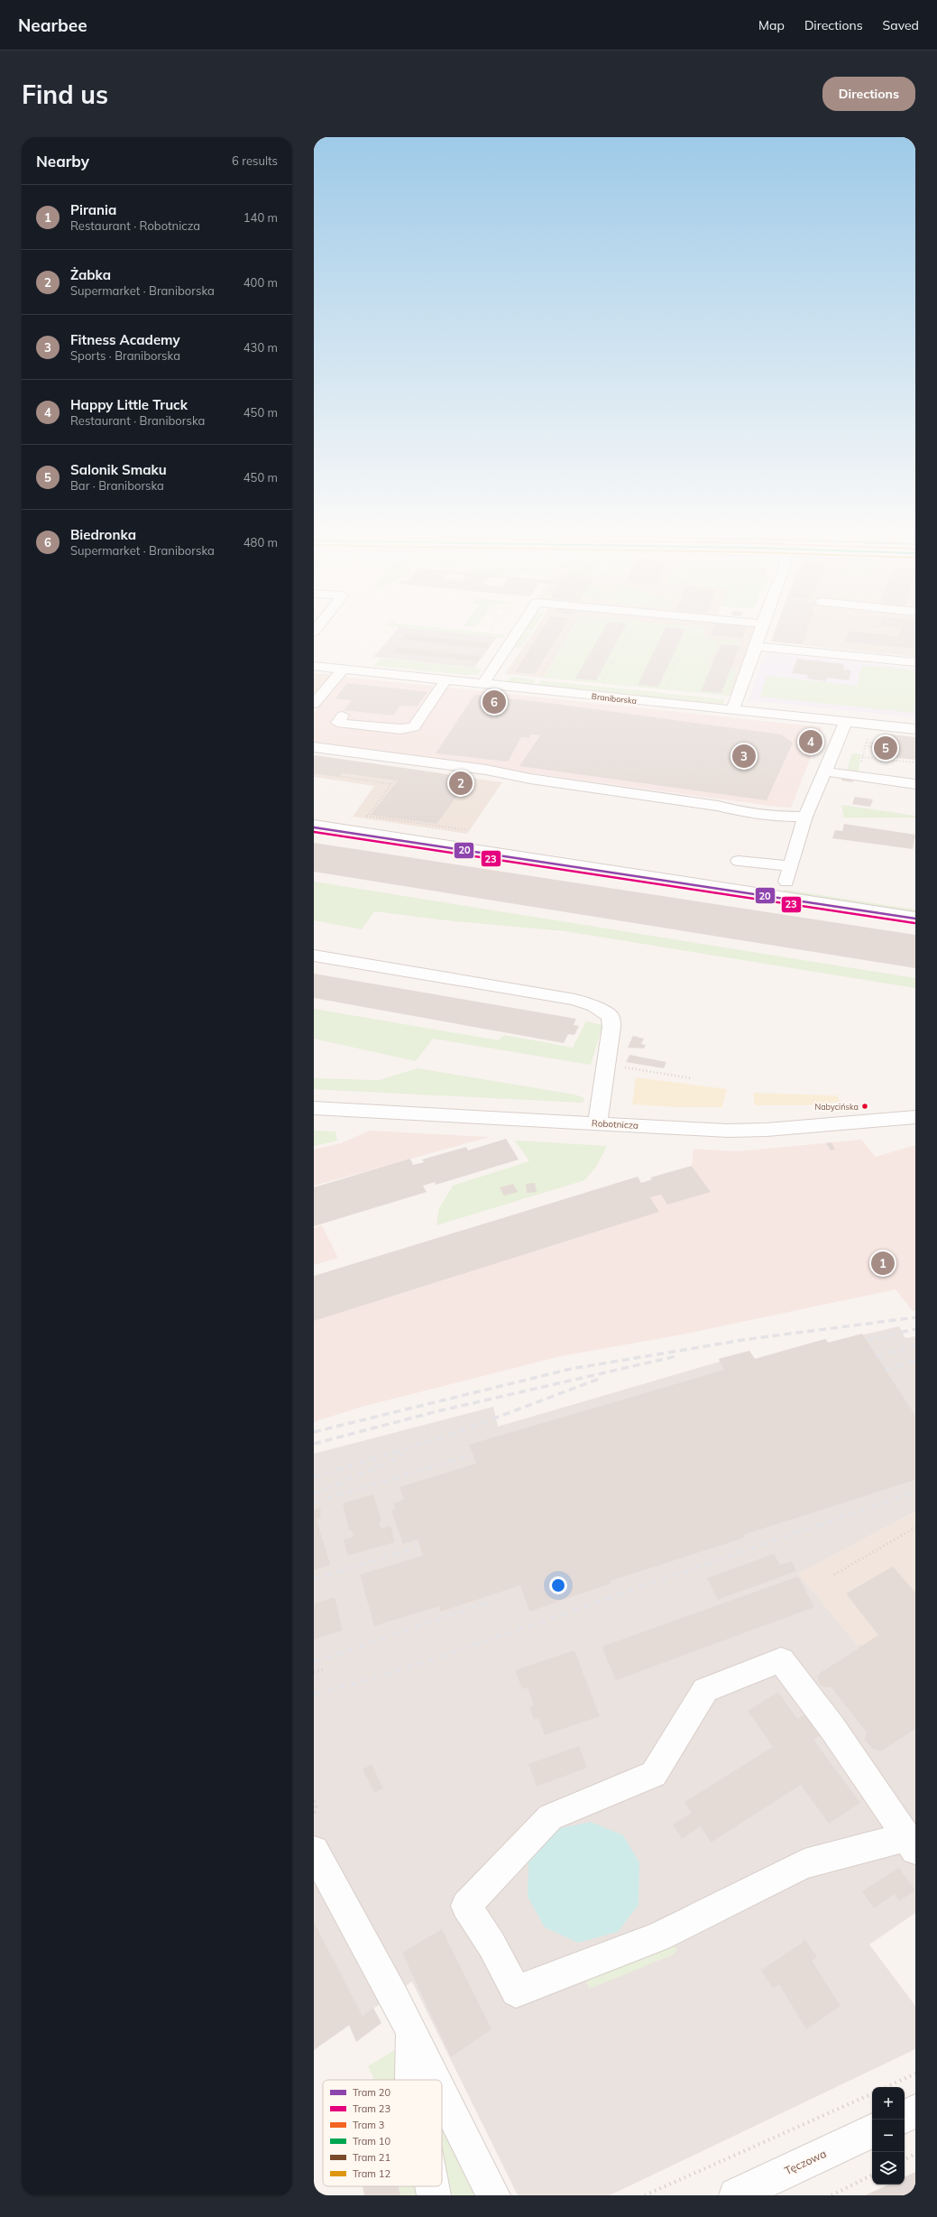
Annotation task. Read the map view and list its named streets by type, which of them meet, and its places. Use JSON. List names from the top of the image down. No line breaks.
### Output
{"streets":{"street":["Braniborska","Robotnicza","Tęczowa"]},"places":["Nabycińska"],"lines":["tram line 20","tram line 23"],"legend":["Tram 20","Tram 23","Tram 3","Tram 10","Tram 21","Tram 12"],"page":{"header":"Nearbee","nav":["Map","Directions","Saved"],"buttons":"Directions","title":"Find us","heading":["Nearby","6 results"],"list":[{"mark":"1","name":"Pirania","note":"Restaurant · Robotnicza","value":"140 m"},{"mark":"2","name":"Żabka","note":"Supermarket · Braniborska","value":"400 m"},{"mark":"3","name":"Fitness Academy","note":"Sports · Braniborska","value":"430 m"},{"mark":"4","name":"Happy Little Truck","note":"Restaurant · Braniborska","value":"450 m"},{"mark":"5","name":"Salonik Smaku","note":"Bar · Braniborska","value":"450 m"},{"mark":"6","name":"Biedronka","note":"Supermarket · Braniborska","value":"480 m"}],"pins":["6","4","5","3","2","1"],"map_buttons":["+","−"]}}
